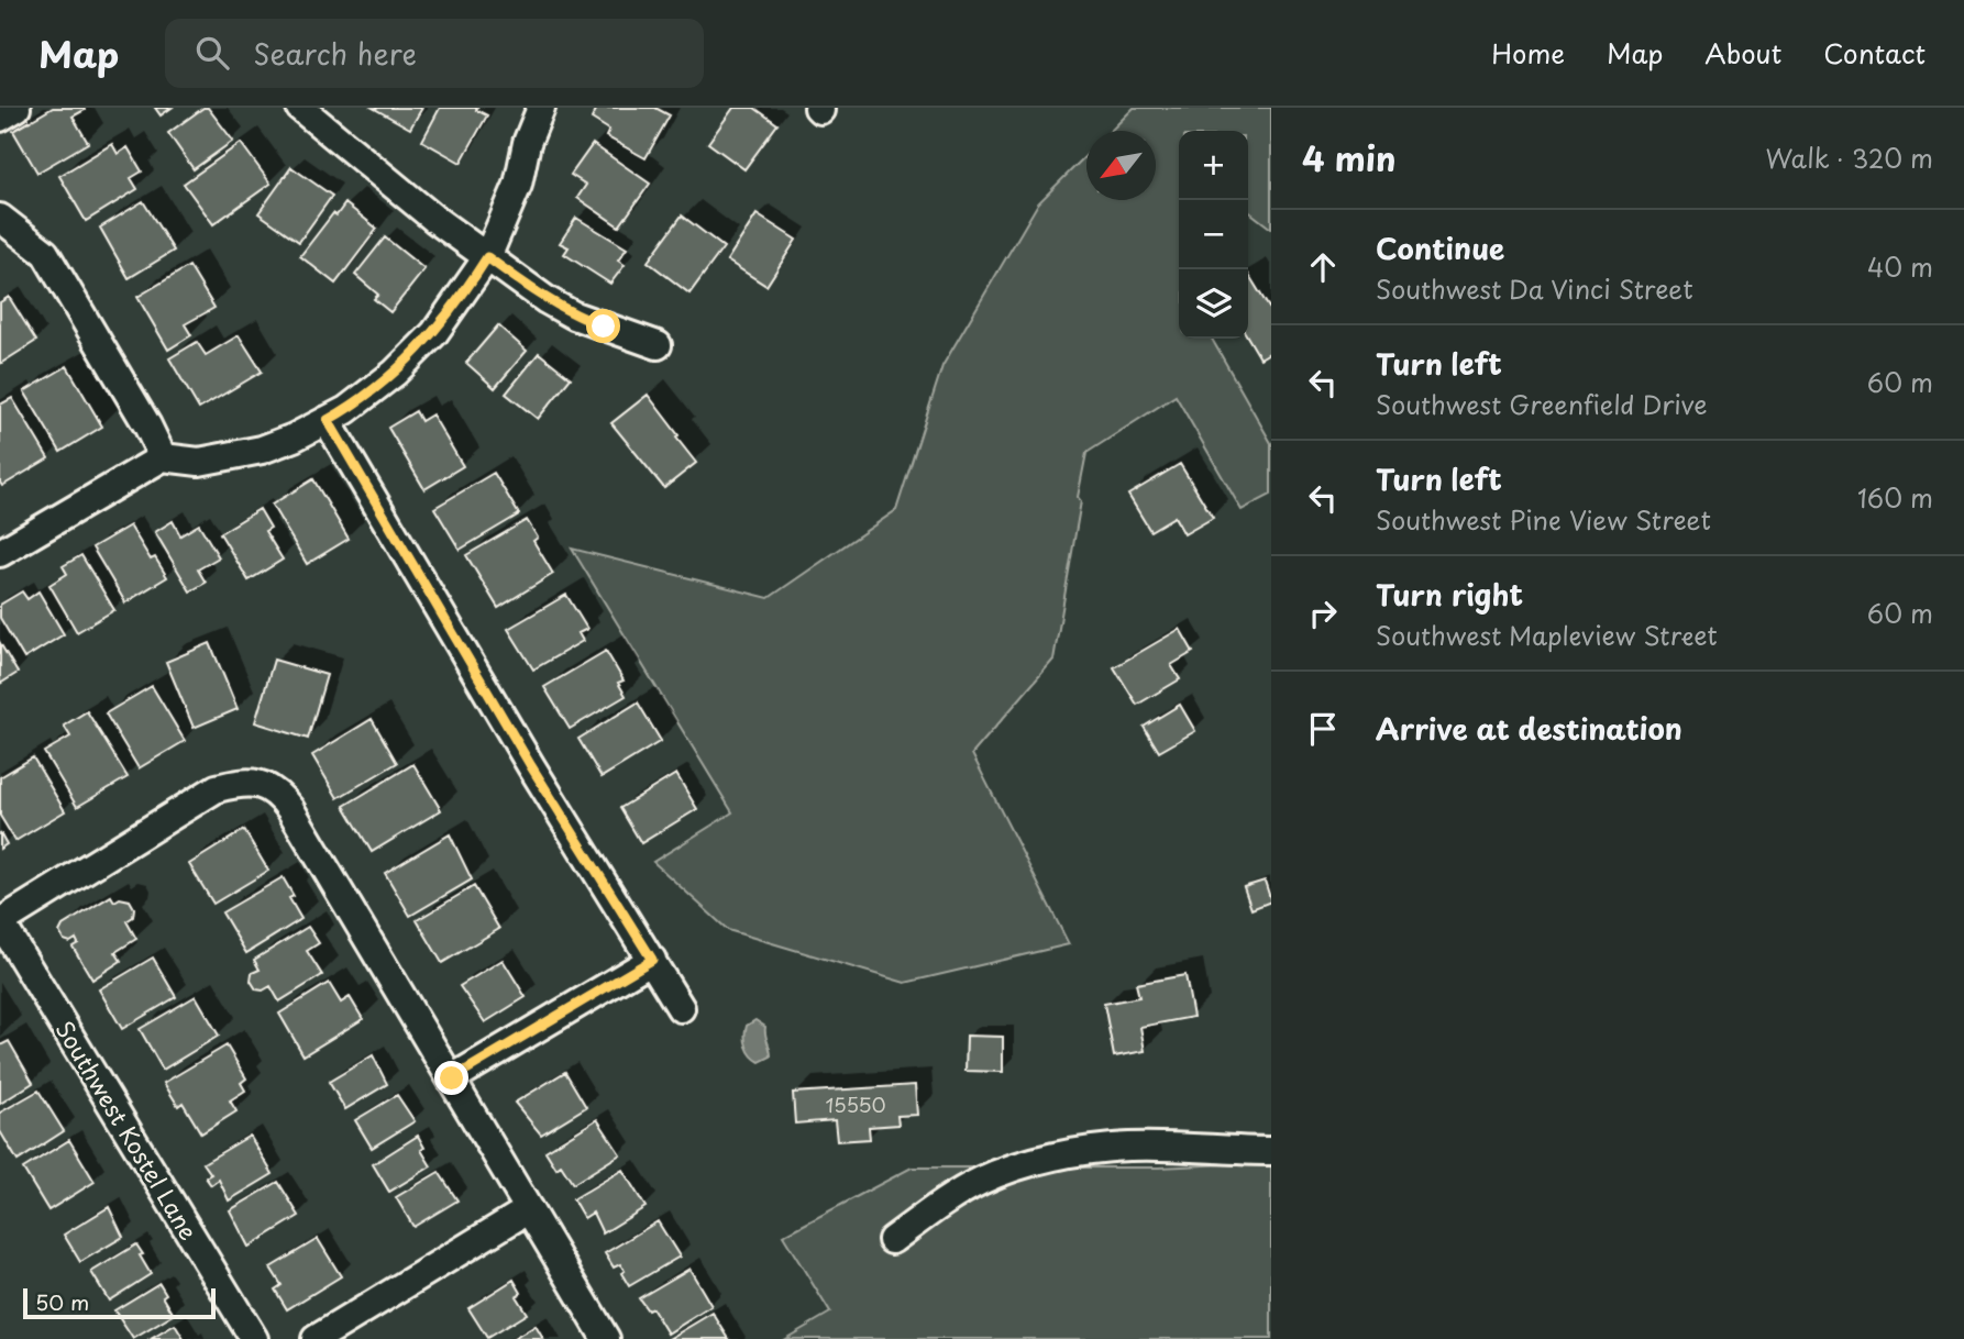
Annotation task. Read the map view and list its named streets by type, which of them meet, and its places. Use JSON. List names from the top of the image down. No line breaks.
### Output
{"streets":{"street":["Southwest Kostel Lane"]},"house_numbers":["15550"],"scale_bar":"50 m","north":"bottom left","page":{"header":"Map","search":"Search here","nav":["Home","Map","About","Contact"],"heading":["4 min","Walk · 320 m"],"map_buttons":["+","−"],"list":[["Continue","Southwest Da Vinci Street","40 m"],["Turn left","Southwest Greenfield Drive","60 m"],["Turn left","Southwest Pine View Street","160 m"],["Turn right","Southwest Mapleview Street","60 m"],"Arrive at destination"],"scale":"50 m"}}
